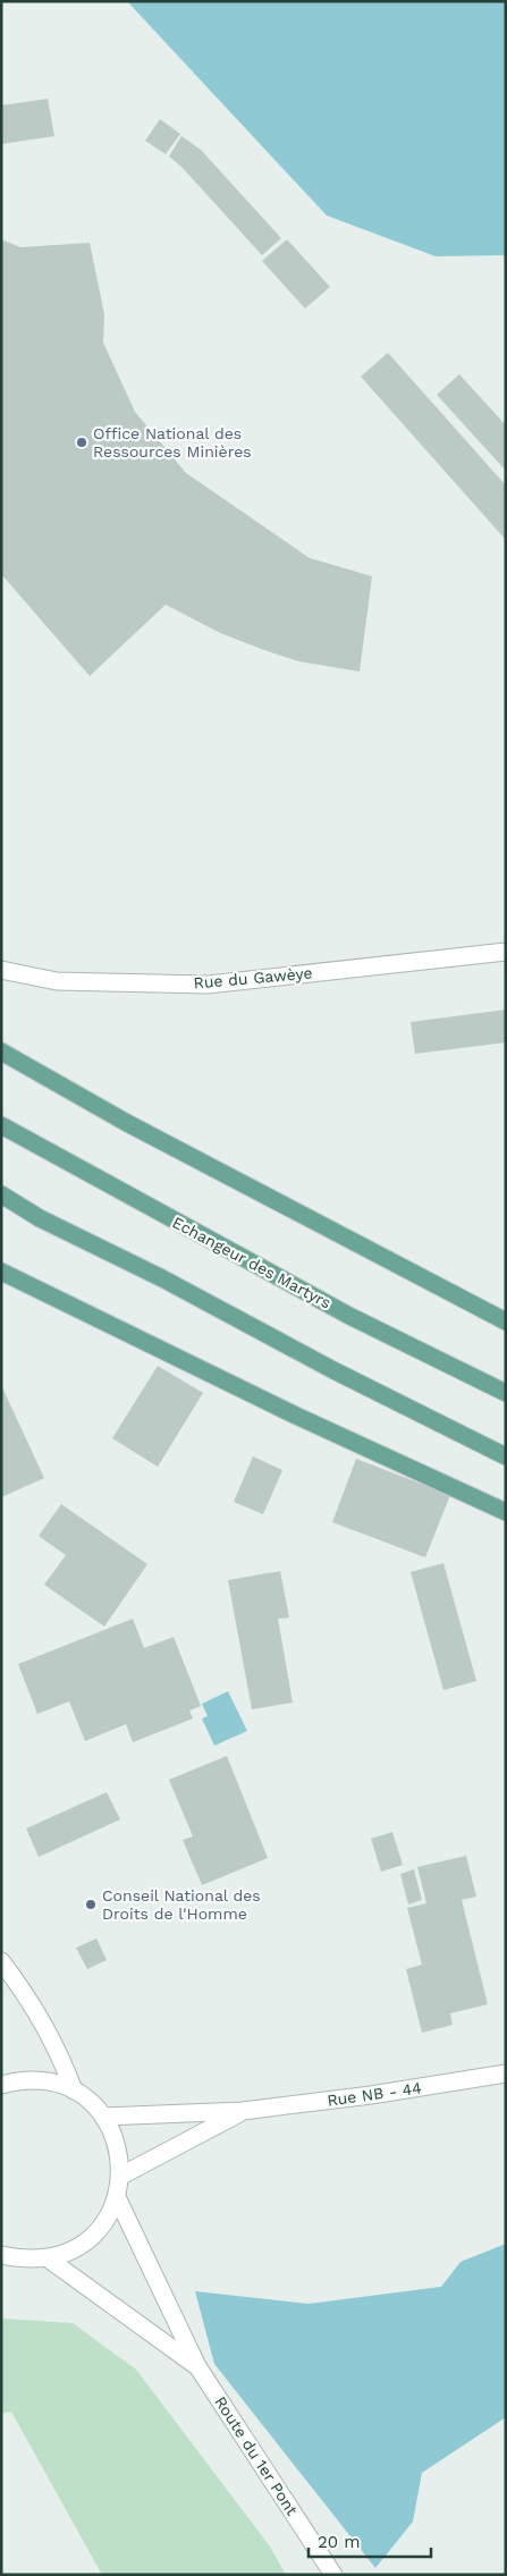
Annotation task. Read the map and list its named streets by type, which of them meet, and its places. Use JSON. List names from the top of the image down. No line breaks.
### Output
{"streets":{"main road":["Echangeur des Martyrs"],"street":["Rue du Gawèye","Rue NB - 44","Route du 1er Pont"]},"places":["Office National des Ressources Minières","Conseil National des Droits de l'Homme"],"scale_bar":"20 m"}
